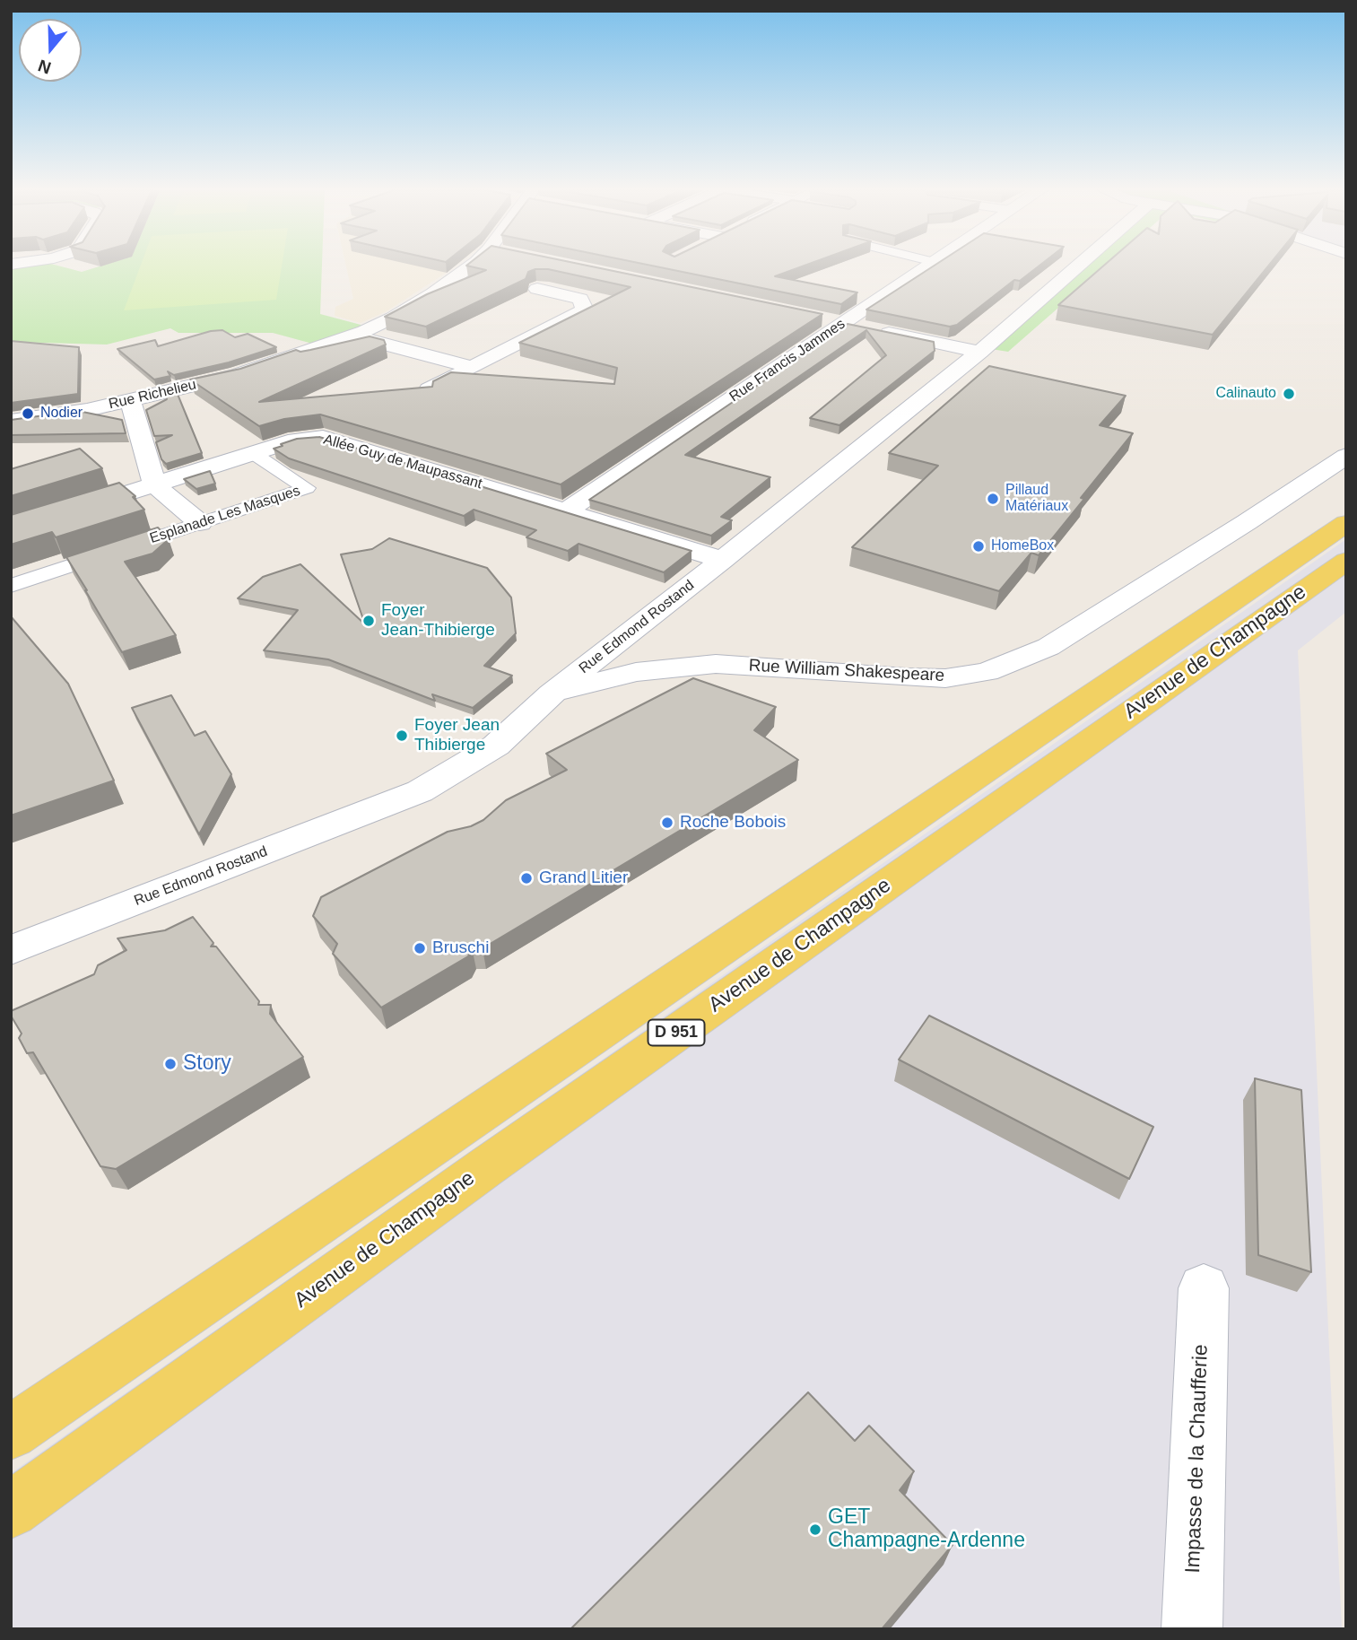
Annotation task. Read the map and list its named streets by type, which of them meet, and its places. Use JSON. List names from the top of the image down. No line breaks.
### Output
{"streets":{"main road":["Avenue de Champagne","D 951"],"street":["Rue Francis Jammes","Rue Richelieu","Allée Guy de Maupassant","Esplanade Les Masques","Rue Edmond Rostand","Rue William Shakespeare","Impasse de la Chaufferie"]},"crossings":[["Rue Francis Jammes","Allée Guy de Maupassant"],["Allée Guy de Maupassant","Esplanade Les Masques"],["Allée Guy de Maupassant","Rue Edmond Rostand"],["Rue Edmond Rostand","Rue William Shakespeare"]],"places":["Calinauto","Nodier","Pillaud Matériaux","HomeBox","Foyer Jean-Thibierge","Foyer Jean Thibierge","Roche Bobois","Grand Litier","Bruschi","Story","GET Champagne-Ardenne"],"north":"bottom"}
